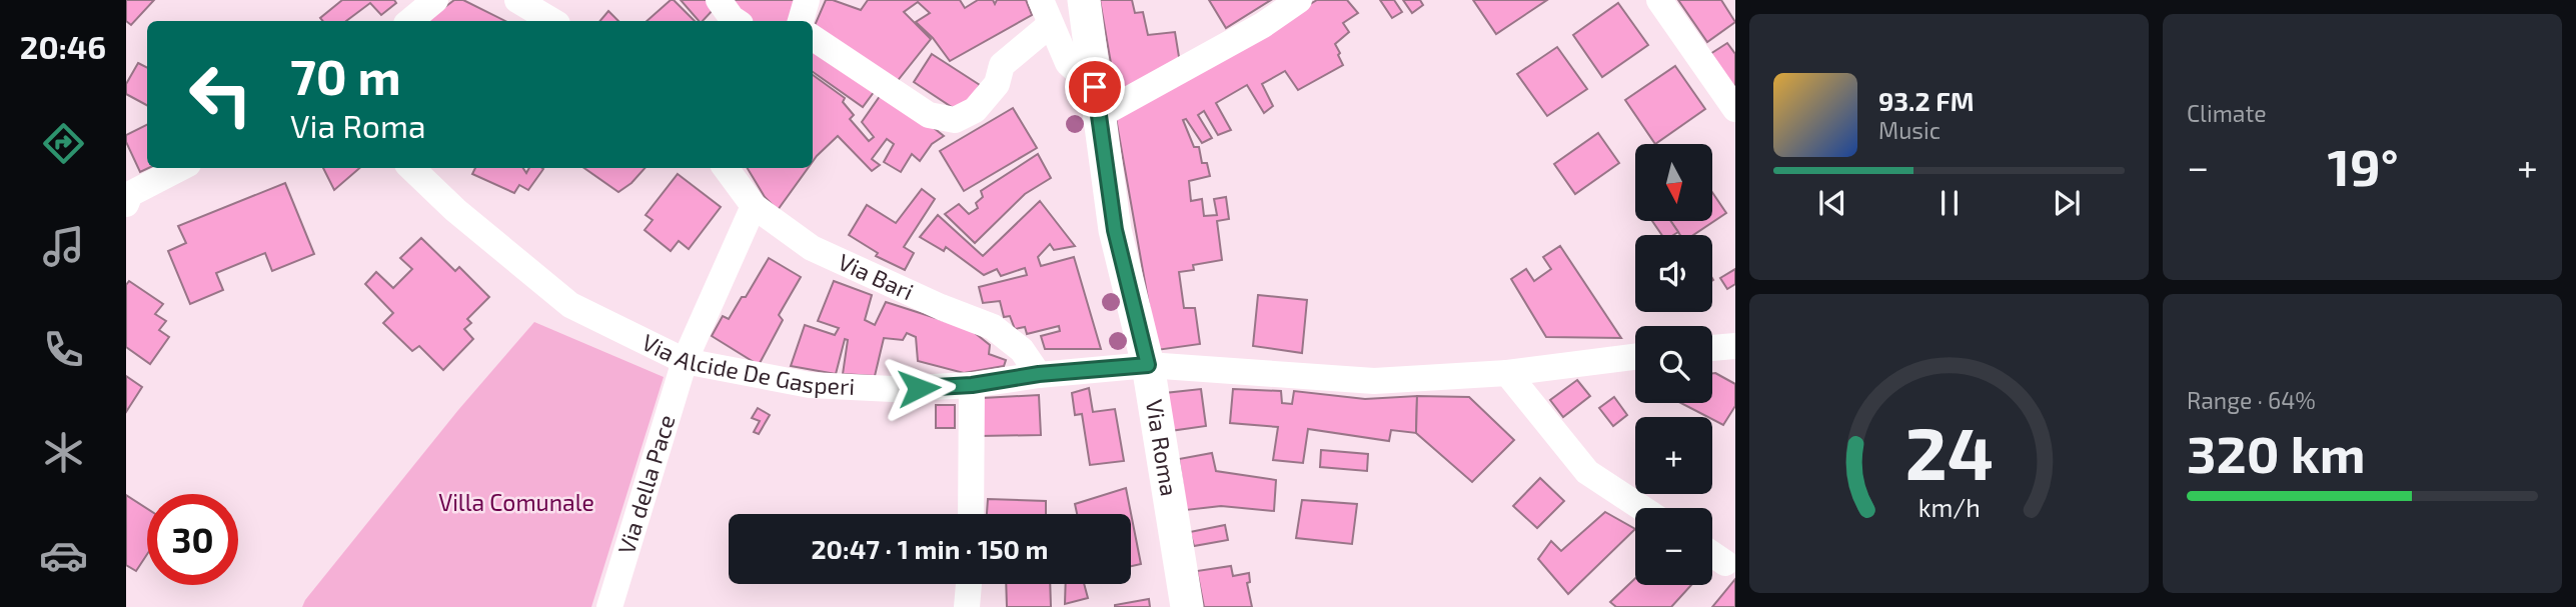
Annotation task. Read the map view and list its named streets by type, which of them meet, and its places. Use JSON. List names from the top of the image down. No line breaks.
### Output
{"streets":{"main road":["Via Roma"],"street":["Via Bari","Via Alcide De Gasperi","Via della Pace"]},"crossings":[["Via Bari","Via Alcide De Gasperi"],["Via Bari","Via della Pace"],["Via Alcide De Gasperi","Via Roma"],["Via Alcide De Gasperi","Via della Pace"]],"parks":["Villa Comunale"],"north":"bottom","page":{"tabs":"20:46","tile":["Climate",["Range · 64%","320 km"]],"turn":["70 m","Via Roma"],"song":["93.2 FM","Music"],"heat":["−","19°","+"],"map_buttons":["+","−"],"limit":"30","trip":"20:47 · 1 min · 150 m","gauge":["24","km/h"]}}
